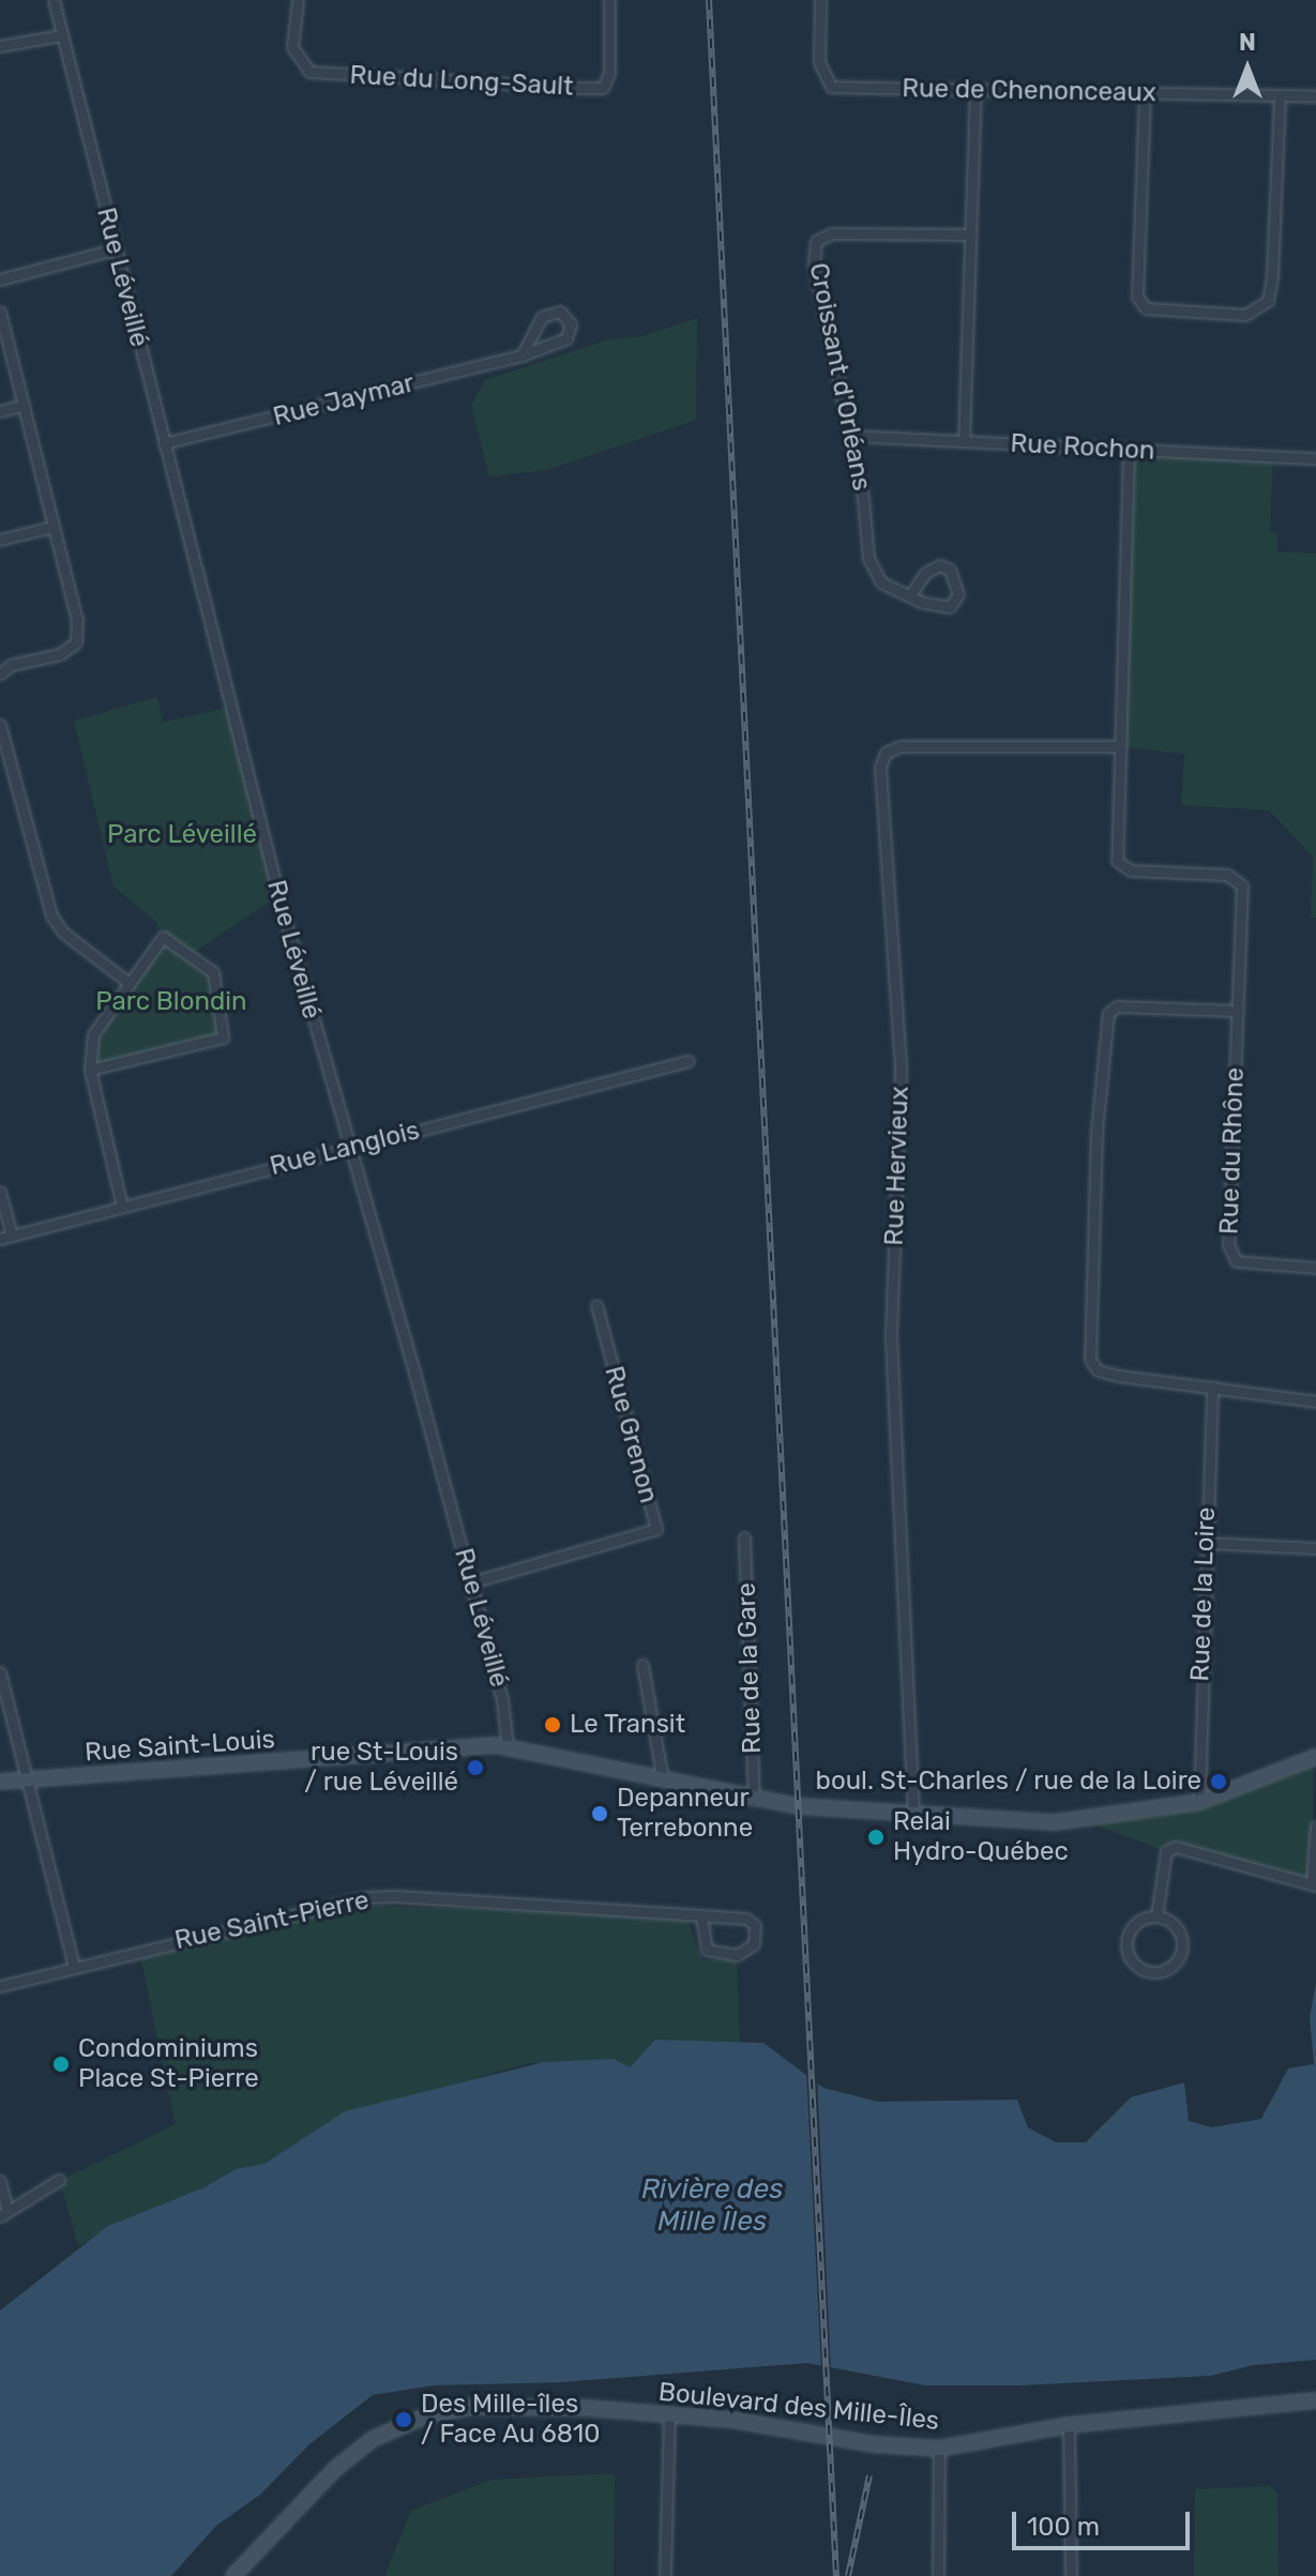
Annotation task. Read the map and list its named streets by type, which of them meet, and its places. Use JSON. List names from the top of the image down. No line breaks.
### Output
{"streets":{"main road":["Rue Saint-Louis","Boulevard des Mille-Îles"],"street":["Rue du Long-Sault","Rue de Chenonceaux","Rue Léveillé","Croissant d'Orléans","Rue Jaymar","Rue Rochon","Rue Langlois","Rue du Rhône","Rue Hervieux","Rue Grenon","Rue de la Loire","Rue de la Gare","Rue Saint-Pierre"]},"crossings":[["Rue Léveillé","Rue Jaymar"],["Rue Léveillé","Rue Langlois"],["Rue Léveillé","Rue Grenon"],["Rue Léveillé","Rue Saint-Louis"],["Croissant d'Orléans","Rue Rochon"],["Rue Hervieux","Rue Saint-Louis"],["Rue de la Loire","Rue Saint-Louis"],["Rue de la Gare","Rue Saint-Louis"]],"water":["Rivière des Mille Îles"],"parks":["Parc Léveillé","Parc Blondin"],"places":["Le Transit","rue St-Louis / rue Léveillé","boul. St-Charles / rue de la Loire","Depanneur Terrebonne","Relai Hydro-Québec","Condominiums Place St-Pierre","Des Mille-îles / Face Au 6810"],"scale_bar":"100 m","north":"top"}
